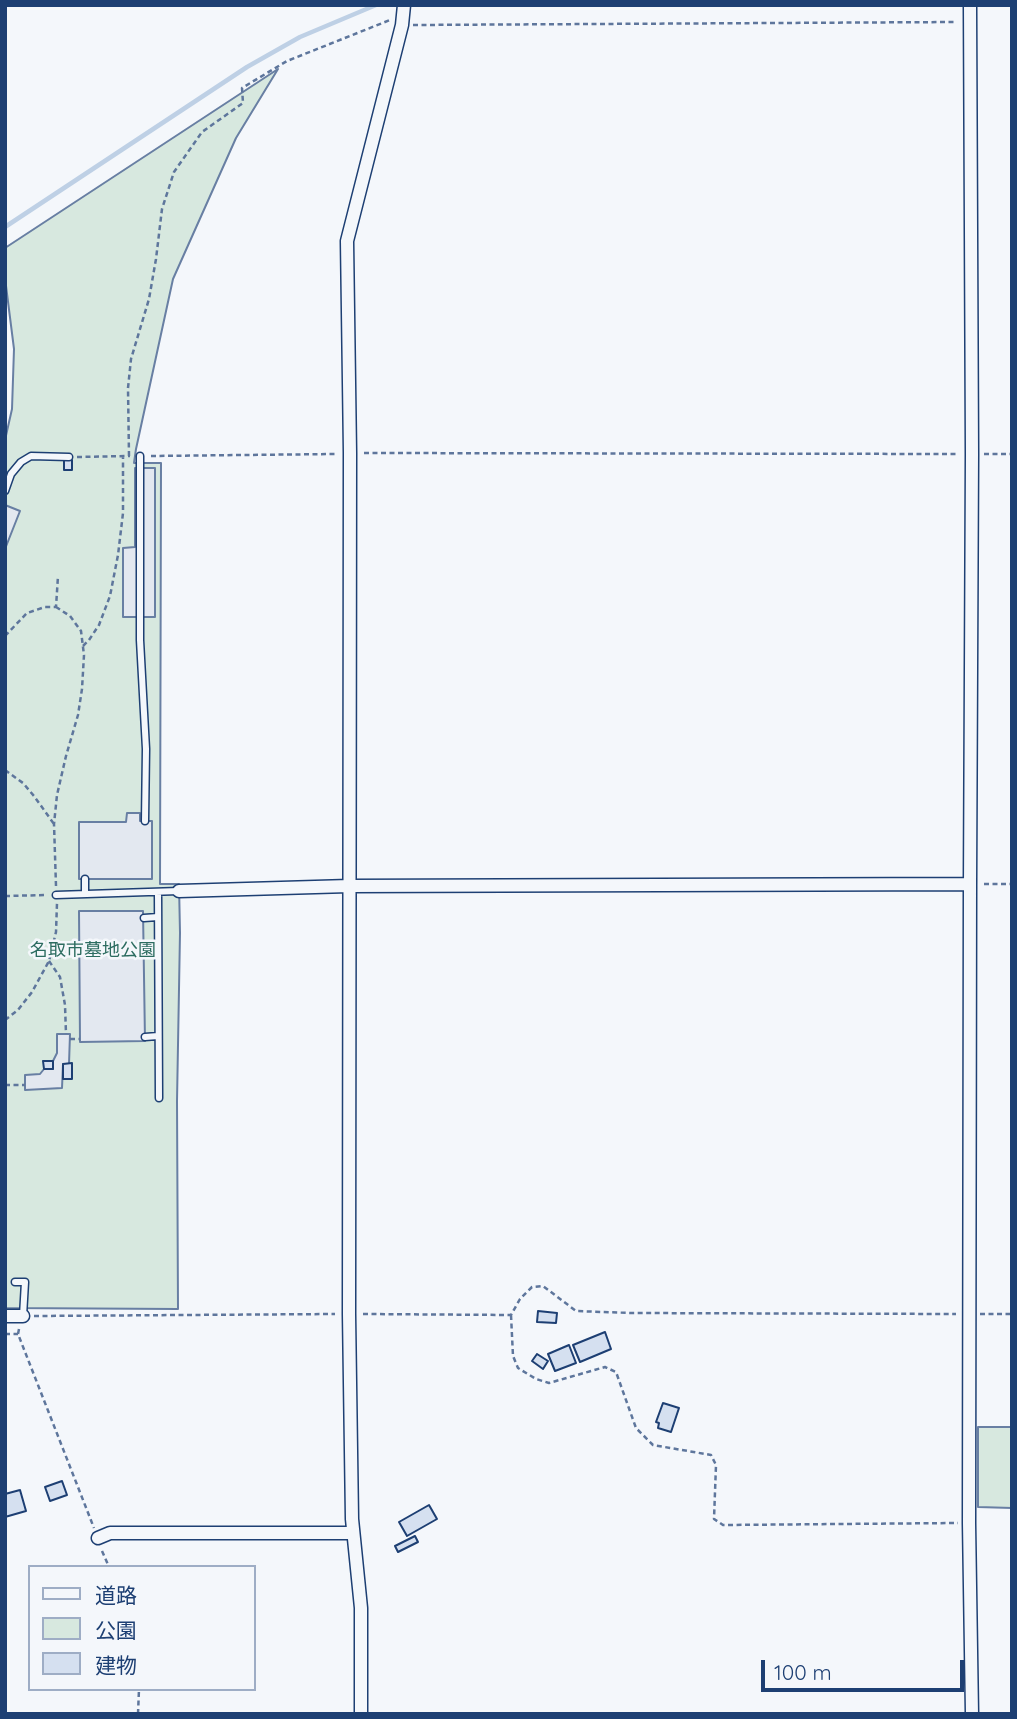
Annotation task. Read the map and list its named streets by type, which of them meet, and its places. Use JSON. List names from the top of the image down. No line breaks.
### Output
{"parks":["名取市墓地公園"],"legend":["道路","公園","建物"],"scale_bar":"100 m"}
